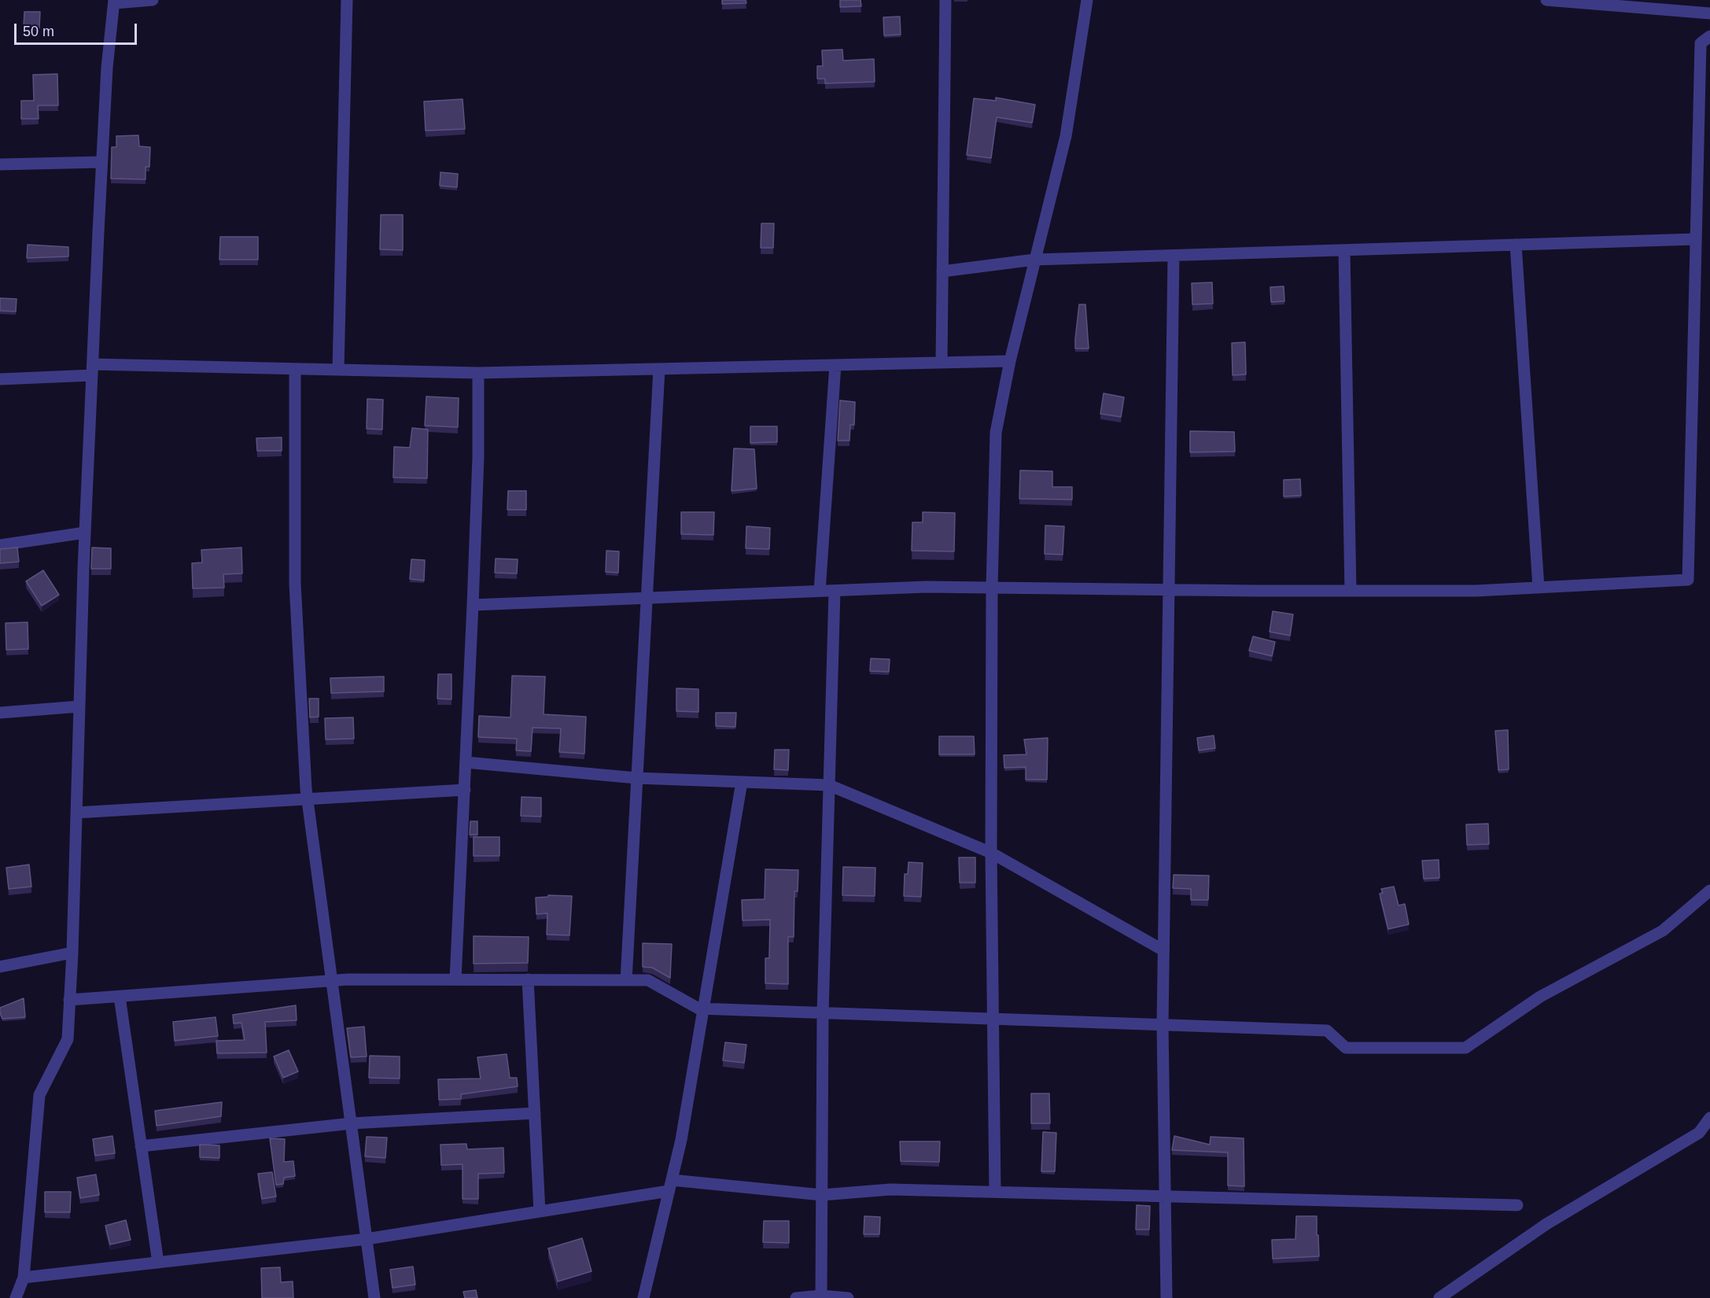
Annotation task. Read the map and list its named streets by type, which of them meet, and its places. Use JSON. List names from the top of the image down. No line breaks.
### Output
{"scale_bar":"50 m"}
